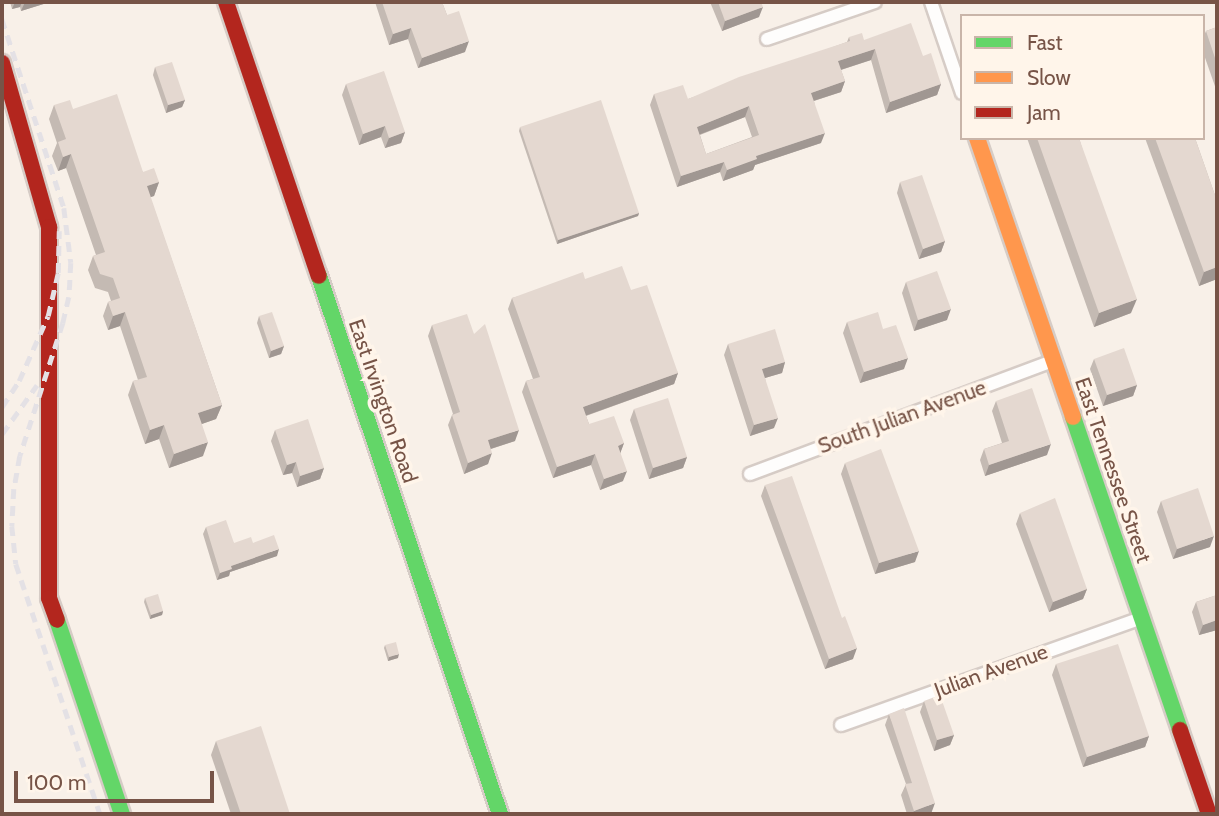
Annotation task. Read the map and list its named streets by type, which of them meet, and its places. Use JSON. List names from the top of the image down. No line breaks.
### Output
{"streets":{"street":["East Irvington Road","South Julian Avenue","East Tennessee Street","Julian Avenue"]},"crossings":[["South Julian Avenue","East Tennessee Street"],["East Tennessee Street","Julian Avenue"]],"legend":["Fast","Slow","Jam"],"scale_bar":"100 m"}
